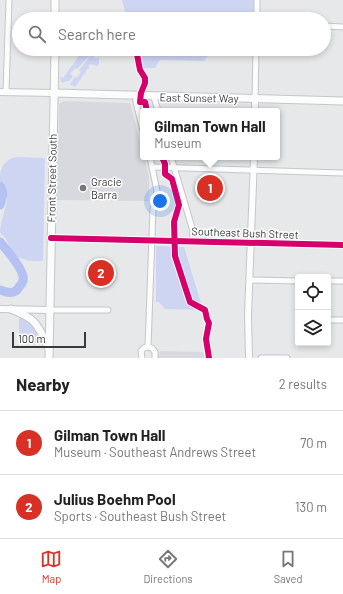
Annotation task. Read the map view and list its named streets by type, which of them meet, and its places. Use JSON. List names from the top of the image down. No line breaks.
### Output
{"streets":{"main road":["East Sunset Way","Front Street South"],"street":["Southeast Bush Street"]},"crossings":[["East Sunset Way","Front Street South"],["Front Street South","Southeast Bush Street"]],"places":["Gracie Barra"],"scale_bar":"100 m","page":{"search":"Search here","popup":["Gilman Town Hall","Museum"],"pins":["1","2"],"scale":"100 m","heading":["Nearby","2 results"],"list":[{"mark":"1","name":"Gilman Town Hall","note":"Museum · Southeast Andrews Street","value":"70 m"},{"mark":"2","name":"Julius Boehm Pool","note":"Sports · Southeast Bush Street","value":"130 m"}],"nav":["Map","Directions","Saved"]}}
